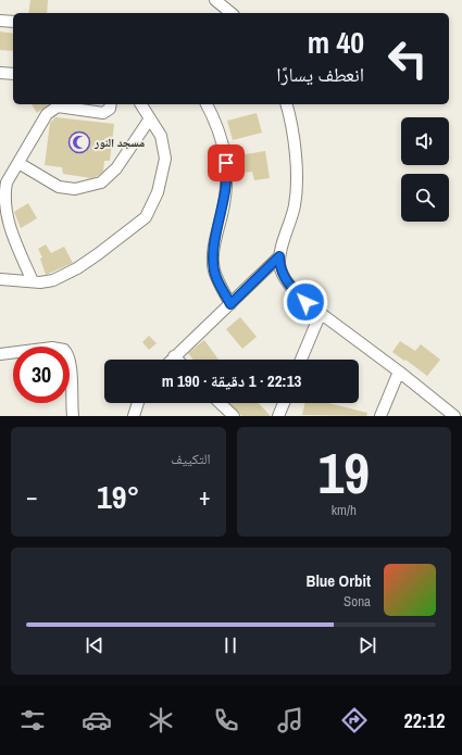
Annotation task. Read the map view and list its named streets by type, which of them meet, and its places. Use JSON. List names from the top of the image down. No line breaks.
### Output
{"places":{"mosque":["مسجد النور"]},"page":{"turn":["40 m","انعطف يسارًا"],"limit":"30","trip":"22:13 · 1 دقيقة · 190 m","tile":[["19","km/h"],"التكييف"],"heat":["−","19°","+"],"song":["Blue Orbit","Sona"],"tabs":"22:12"}}
